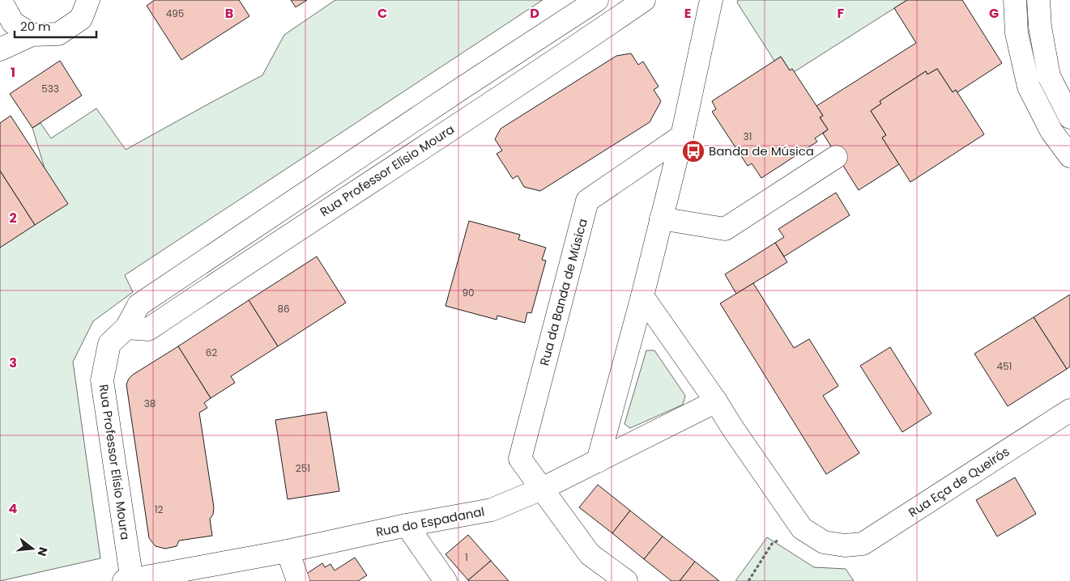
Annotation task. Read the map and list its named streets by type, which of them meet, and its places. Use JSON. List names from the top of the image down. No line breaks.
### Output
{"streets":{"street":["Rua Professor Elísio Moura","Rua da Banda de Música","Rua Eça de Queirós","Rua do Espadanal"]},"crossings":[["Rua Professor Elísio Moura","Rua do Espadanal"],["Rua da Banda de Música","Rua do Espadanal"]],"places":{"bus stop":["Banda de Música"]},"house_numbers":["495","533","31","90","86","62","451","38","251","12","1"],"scale_bar":"20 m","north":"right","grid":{"columns":["B","C","D","E","F","G"],"rows":["1","2","3","4"]}}
